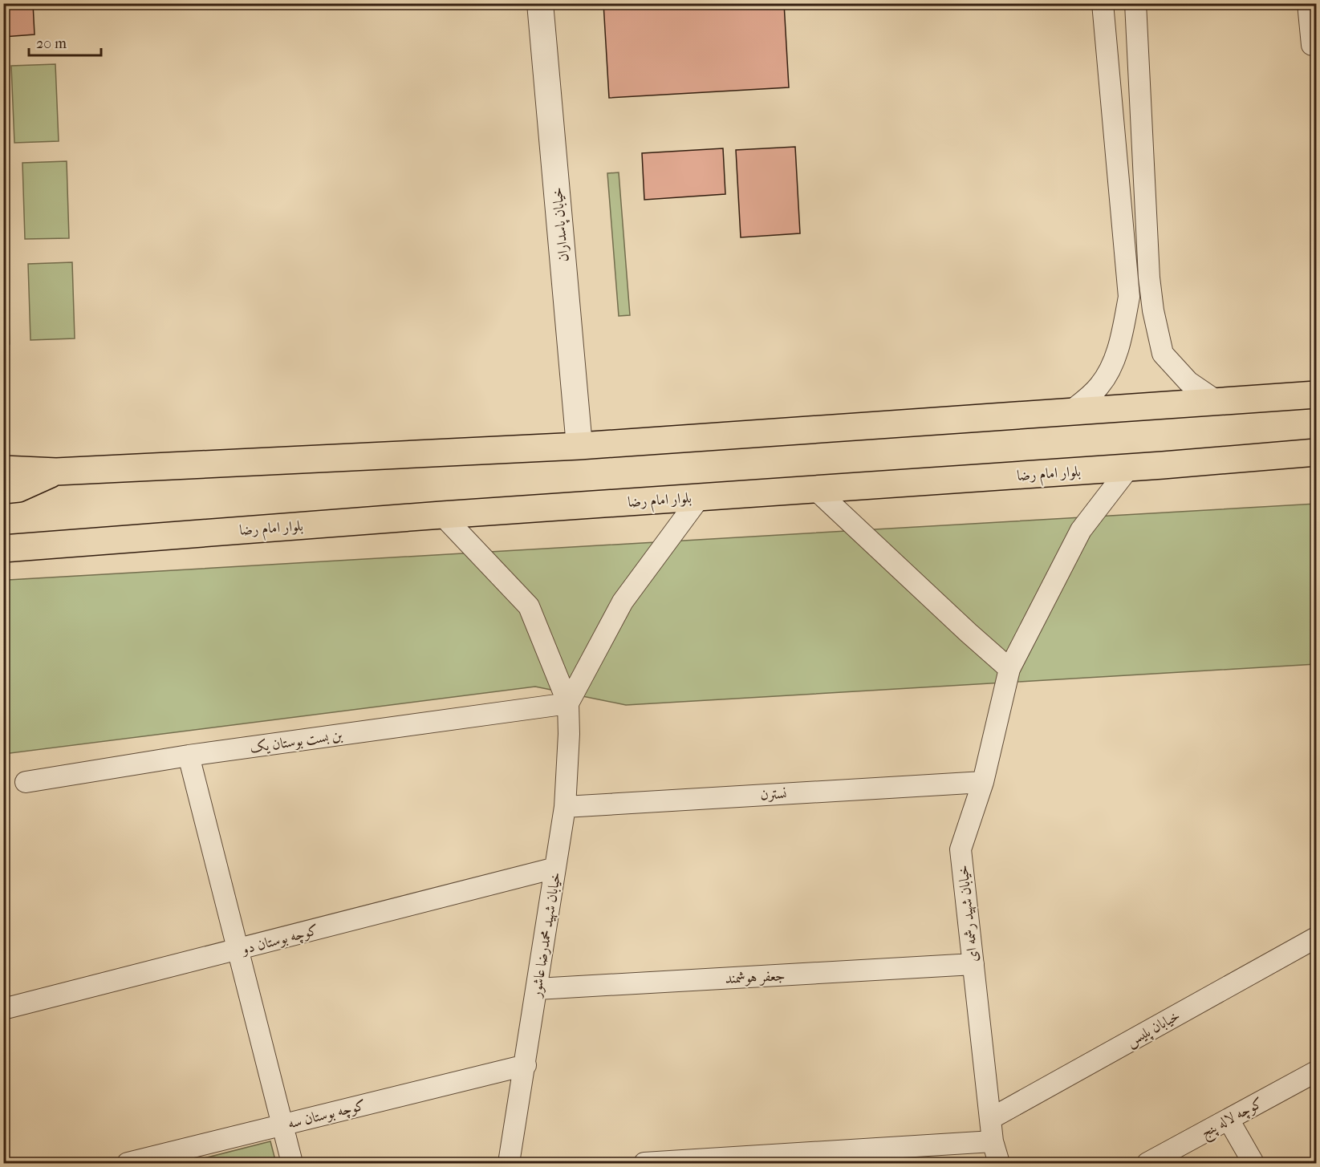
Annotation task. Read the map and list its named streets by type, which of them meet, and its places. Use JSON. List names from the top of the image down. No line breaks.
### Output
{"streets":{"main road":["بلوار امام رضا"],"street":["خیابان پاسداران","بن بست بوستان یک","نسترن","خیابان شهید رشمه ای","خیابان شهید محمدرضا عاشور","کوچه بوستان دو","جعفر هوشمند","خیابان پلیس","کوچه بوستان سه","کوچه لاله پنج"]},"crossings":[["بلوار امام رضا","خیابان شهید رشمه ای"],["بن بست بوستان یک","خیابان شهید محمدرضا عاشور"],["نسترن","خیابان شهید رشمه ای"],["نسترن","خیابان شهید محمدرضا عاشور"],["خیابان شهید رشمه ای","جعفر هوشمند"],["خیابان شهید رشمه ای","خیابان پلیس"],["خیابان شهید محمدرضا عاشور","کوچه بوستان دو"],["خیابان شهید محمدرضا عاشور","جعفر هوشمند"],["خیابان شهید محمدرضا عاشور","کوچه بوستان سه"]],"scale_bar":"20 m"}
